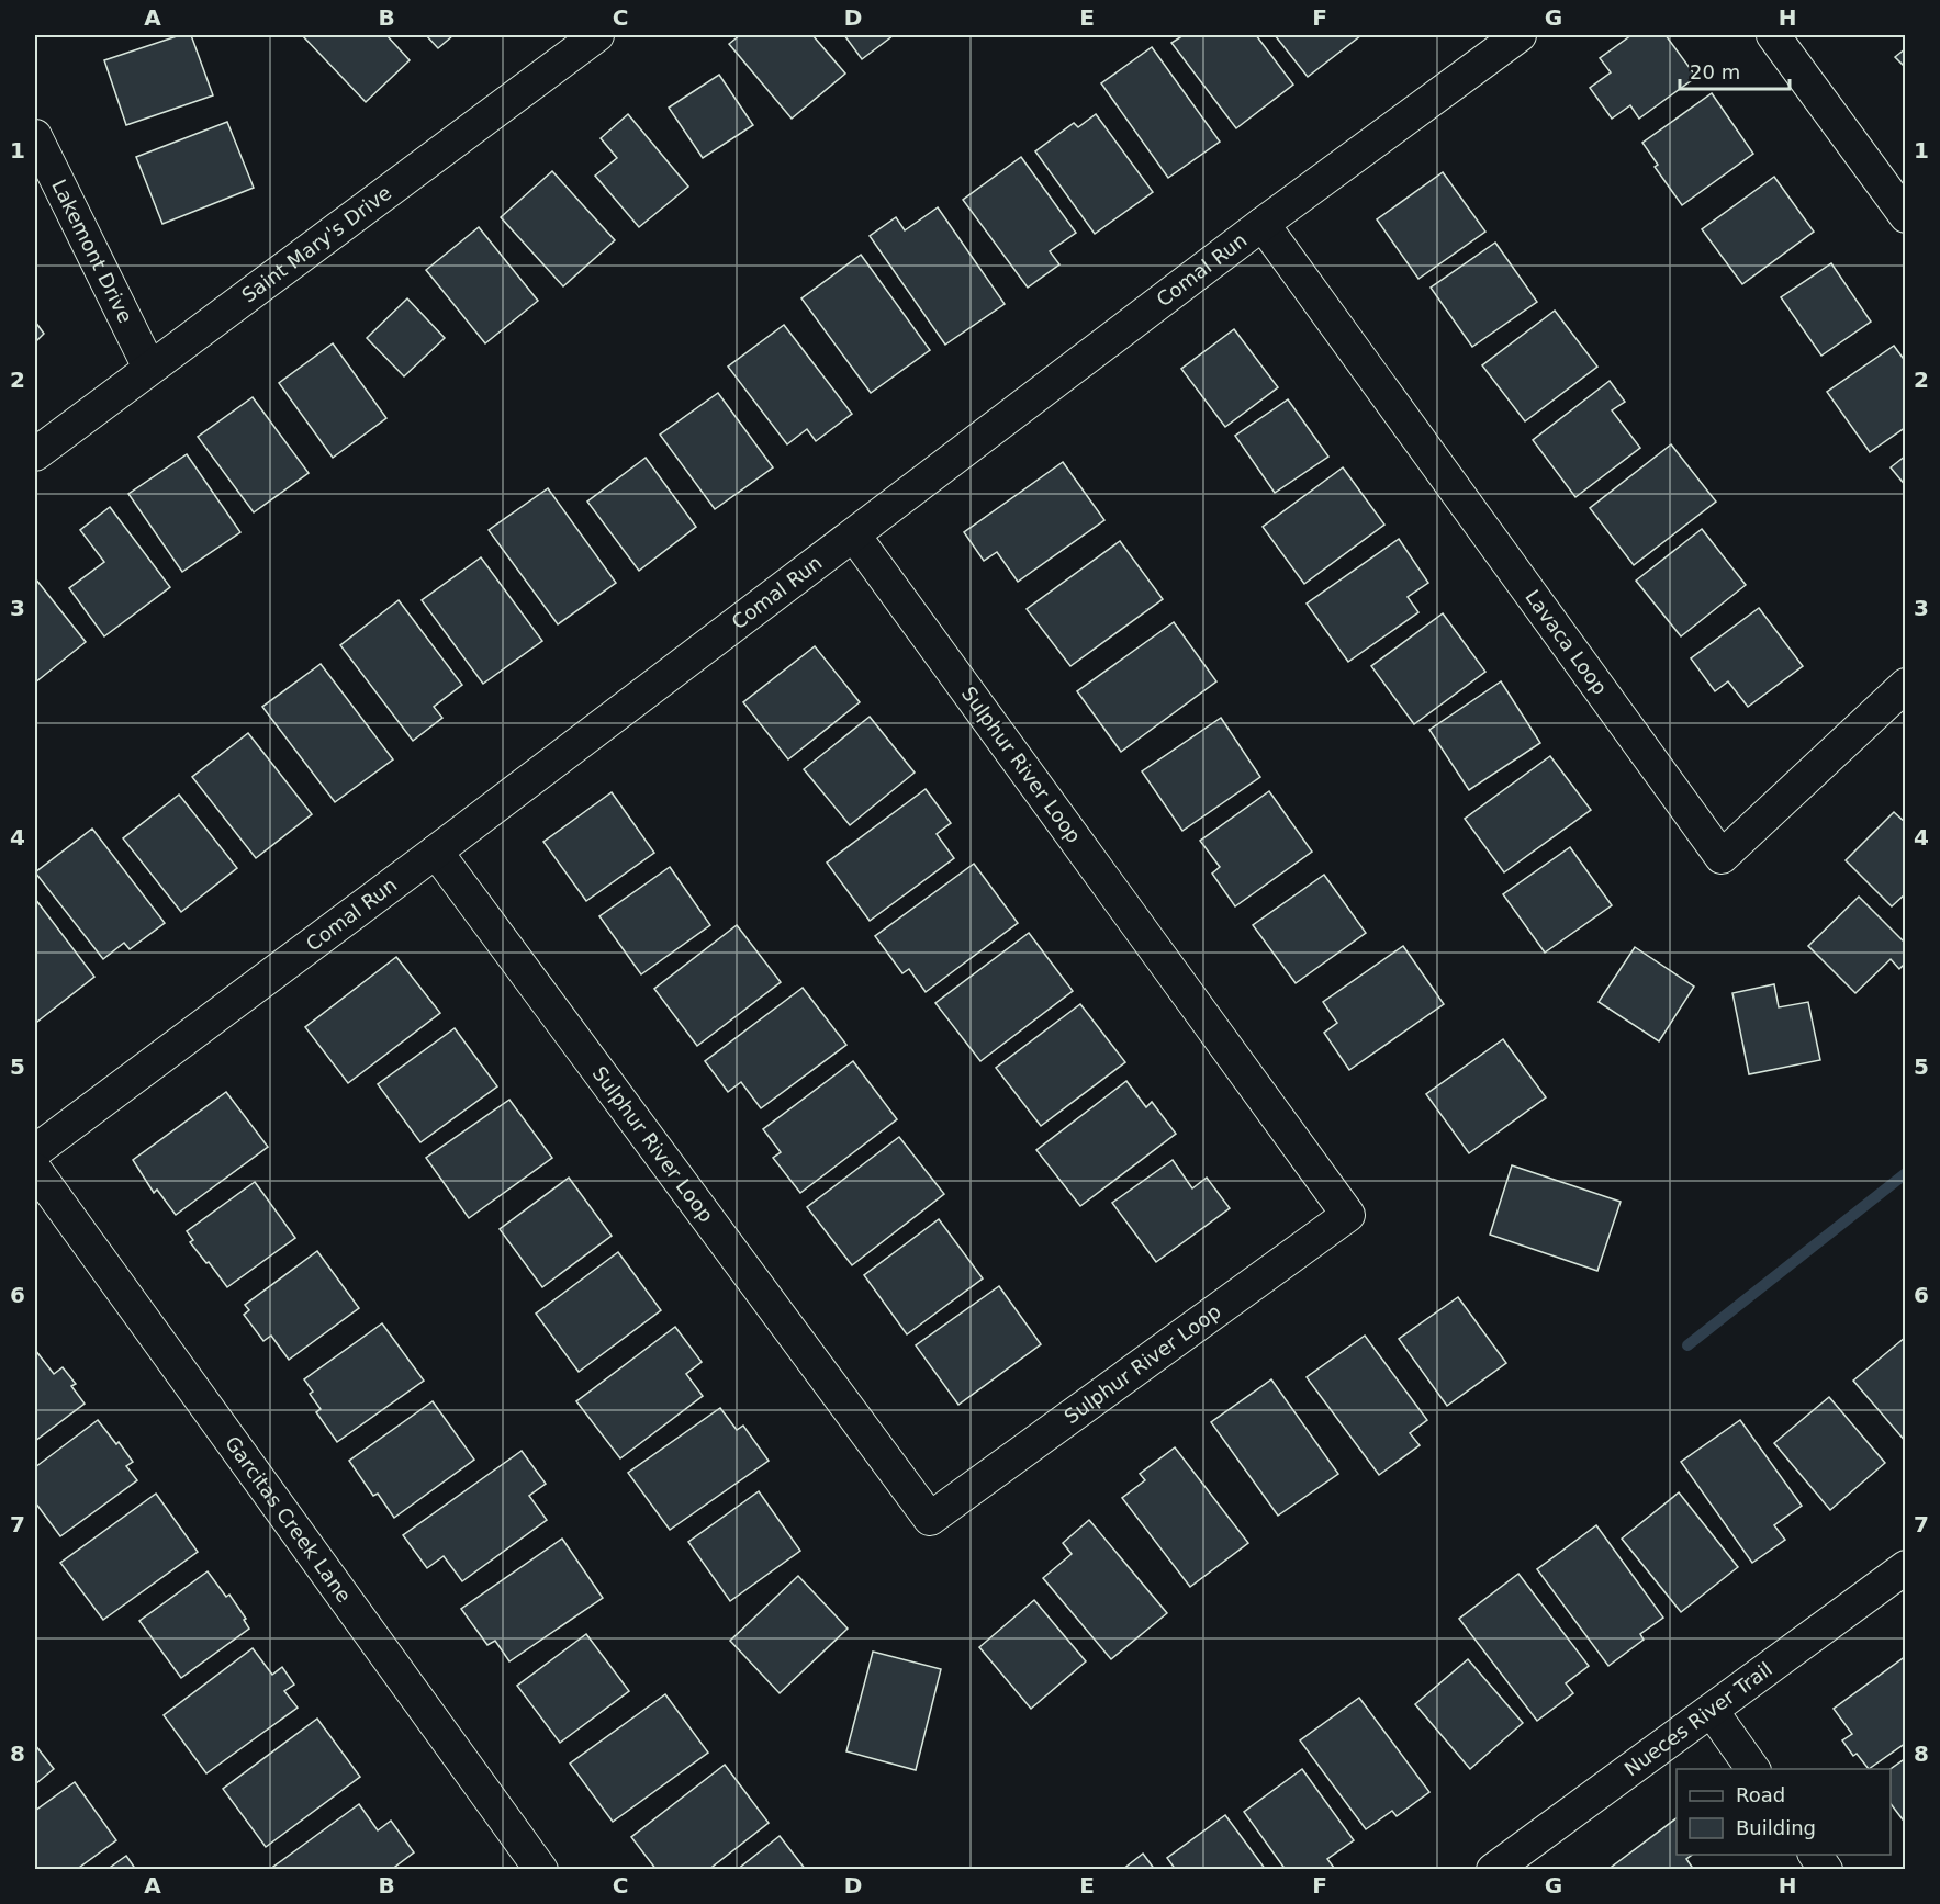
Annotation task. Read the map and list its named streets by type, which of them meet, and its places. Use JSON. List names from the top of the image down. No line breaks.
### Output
{"streets":{"street":["Saint Mary's Drive","Lakemont Drive","Comal Run","Lavaca Loop","Sulphur River Loop","Garcitas Creek Lane","Nueces River Trail"]},"crossings":[["Saint Mary's Drive","Lakemont Drive"],["Comal Run","Lavaca Loop"],["Comal Run","Sulphur River Loop"]],"legend":["Road","Building"],"scale_bar":"20 m","grid":{"columns":["A","B","C","D","E","F","G","H"],"rows":["1","2","3","4","5","6","7","8"]}}
